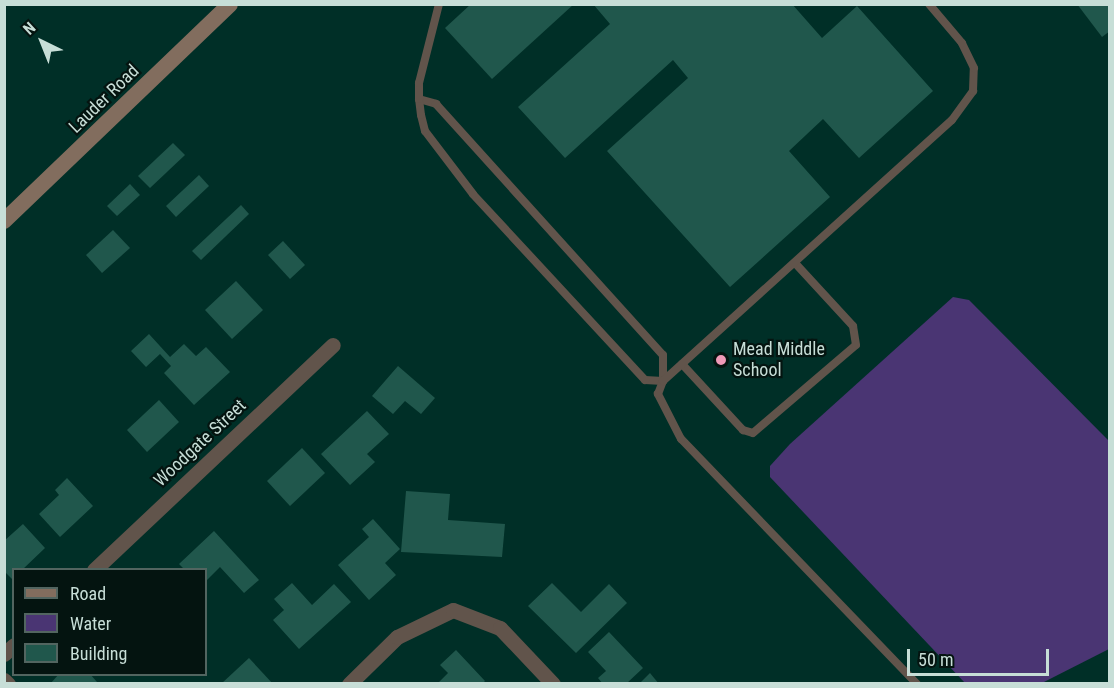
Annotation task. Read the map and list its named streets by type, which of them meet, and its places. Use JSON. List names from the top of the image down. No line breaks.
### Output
{"streets":{"main road":["Lauder Road"],"street":["Woodgate Street"]},"places":["Mead Middle School"],"legend":["Road","Water","Building"],"scale_bar":"50 m","north":"top left"}
